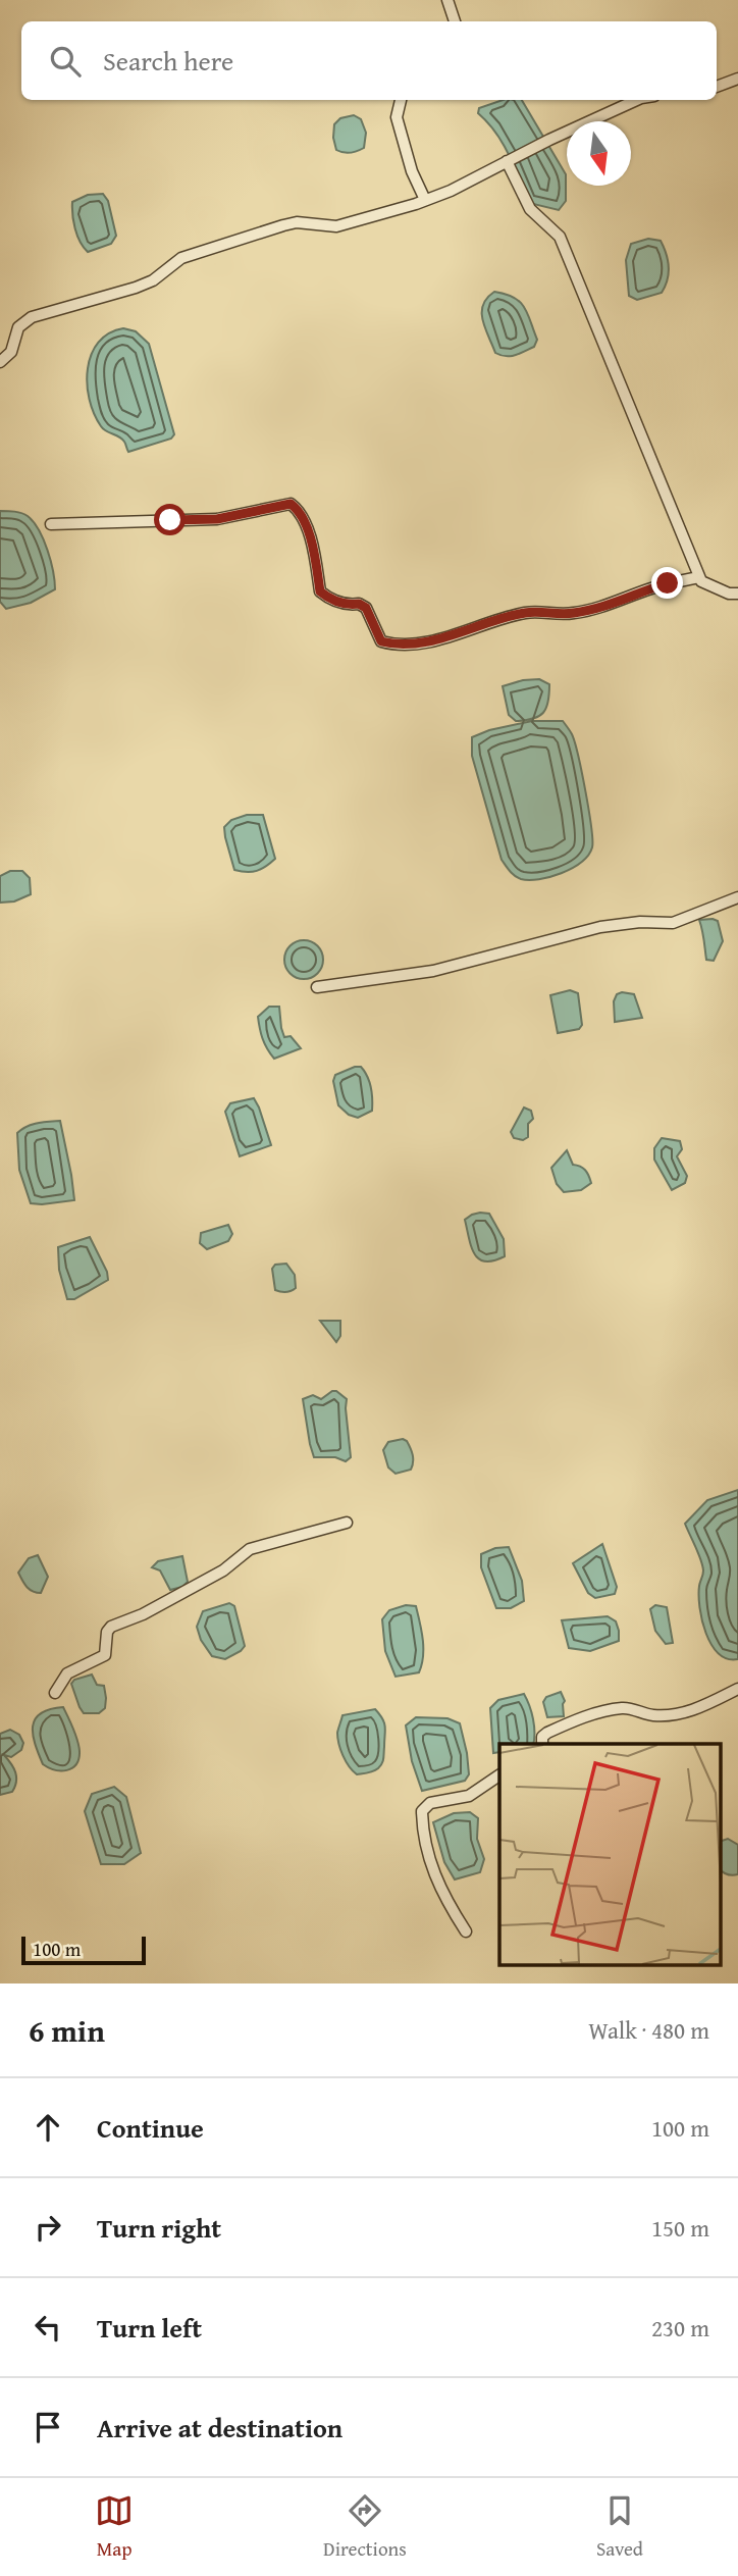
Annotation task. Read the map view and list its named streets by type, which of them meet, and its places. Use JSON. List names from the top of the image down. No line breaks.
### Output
{"scale_bar":"100 m","north":"bottom","page":{"search":"Search here","scale":"100 m","heading":["6 min","Walk · 480 m"],"list":[["Continue","100 m"],["Turn right","150 m"],["Turn left","230 m"],"Arrive at destination"],"nav":["Map","Directions","Saved"]}}
